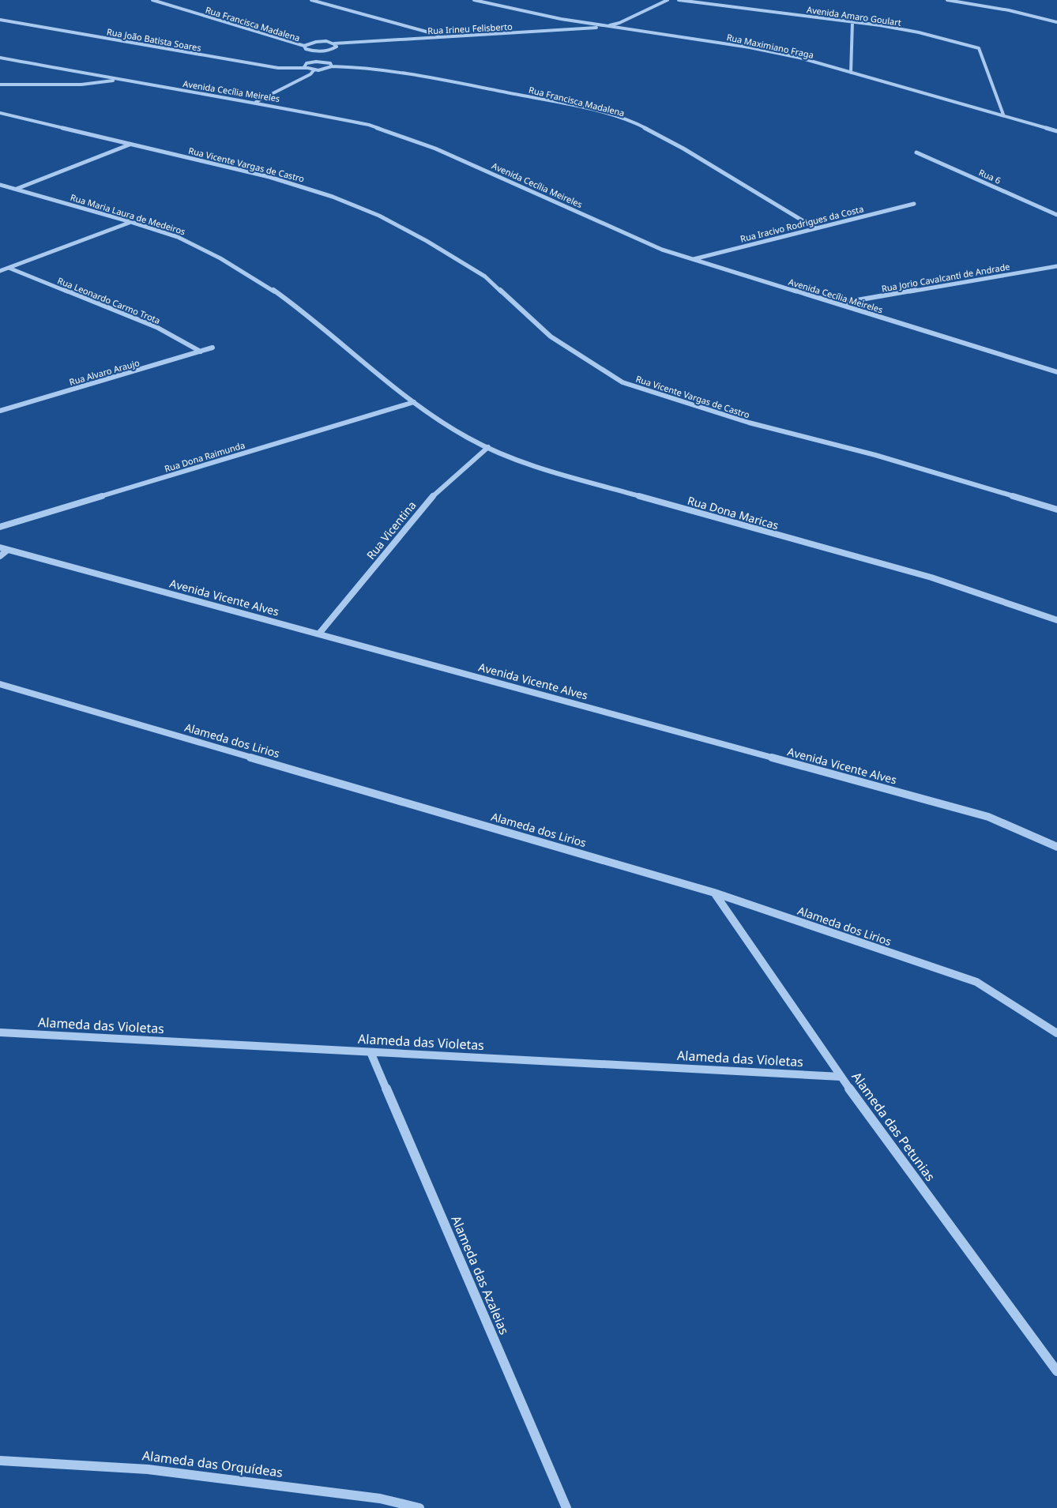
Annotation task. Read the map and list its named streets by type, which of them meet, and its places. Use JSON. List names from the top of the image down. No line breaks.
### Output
{"streets":{"street":["Avenida Amaro Goulart","Rua Francisca Madalena","Rua Irineu Felisberto","Rua João Batista Soares","Rua Maximiano Fraga","Avenida Cecília Meireles","Rua Vicente Vargas de Castro","Rua 6","Rua Maria Laura de Medeiros","Rua Iracivo Rodrigues da Costa","Rua Jorio Cavalcanti de Andrade","Rua Leonardo Carmo Trota","Rua Alvaro Araujo","Rua Dona Raimunda","Rua Dona Maricas","Rua Vicentina","Avenida Vicente Alves","Alameda dos Lirios","Alameda das Violetas","Alameda das Petunias","Alameda das Azaleias","Alameda das Orquídeas"]},"crossings":[["Avenida Amaro Goulart","Rua Maximiano Fraga"],["Rua Francisca Madalena","Rua Iracivo Rodrigues da Costa"],["Rua Irineu Felisberto","Rua Maximiano Fraga"],["Avenida Cecília Meireles","Rua Iracivo Rodrigues da Costa"],["Avenida Cecília Meireles","Rua Jorio Cavalcanti de Andrade"],["Rua Maria Laura de Medeiros","Rua Dona Raimunda"],["Rua Maria Laura de Medeiros","Rua Dona Maricas"],["Rua Leonardo Carmo Trota","Rua Alvaro Araujo"],["Rua Dona Raimunda","Rua Dona Maricas"],["Rua Dona Maricas","Rua Vicentina"],["Rua Vicentina","Avenida Vicente Alves"],["Alameda dos Lirios","Alameda das Petunias"],["Alameda das Violetas","Alameda das Petunias"],["Alameda das Violetas","Alameda das Azaleias"]]}
